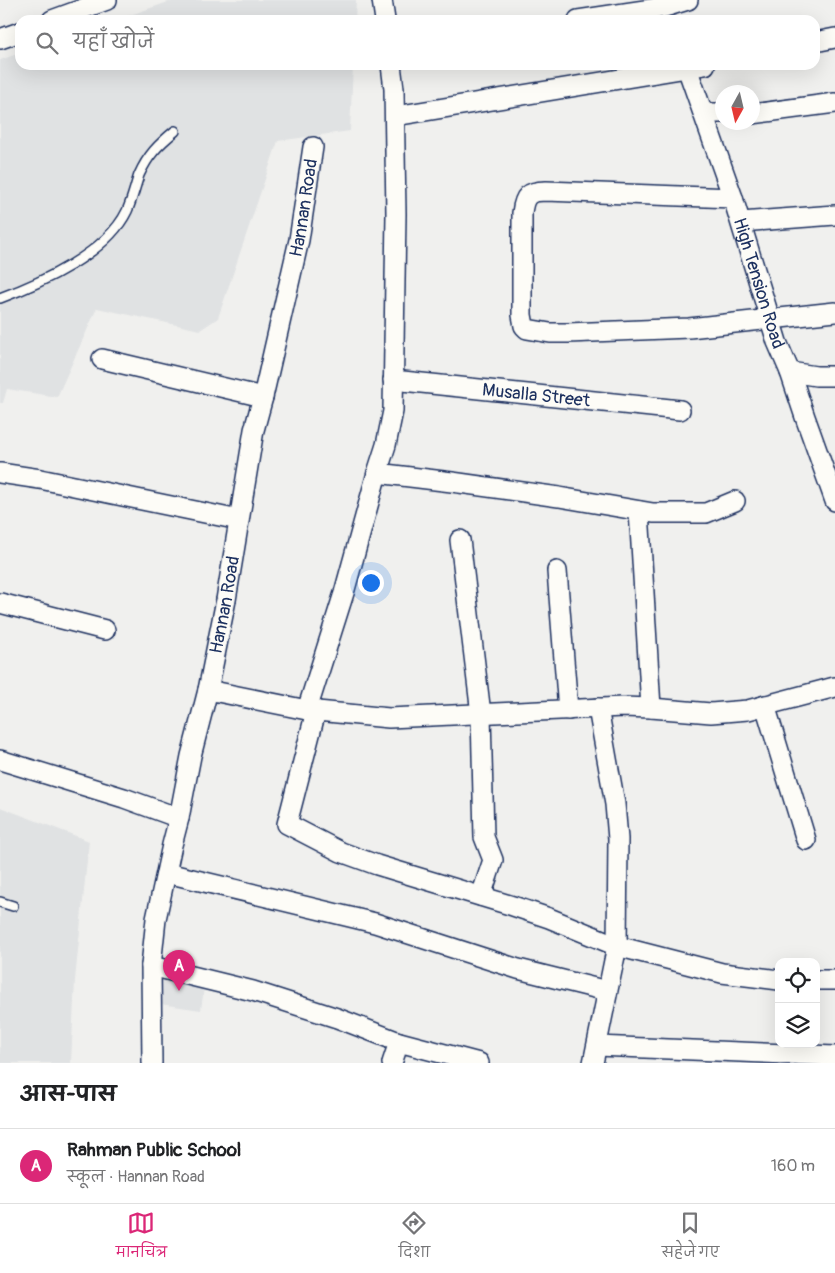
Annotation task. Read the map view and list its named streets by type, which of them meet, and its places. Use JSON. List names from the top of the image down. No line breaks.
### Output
{"streets":{"street":["Hannan Road","High Tension Road","Musalla Street"]},"north":"bottom","page":{"search":"यहाँ खोजें","pins":"A","heading":"आस-पास","list":[{"mark":"A","name":"Rahman Public School","note":"स्कूल · Hannan Road","value":"160 m"}],"nav":["मानचित्र","दिशा","सहेजे गए"]}}
